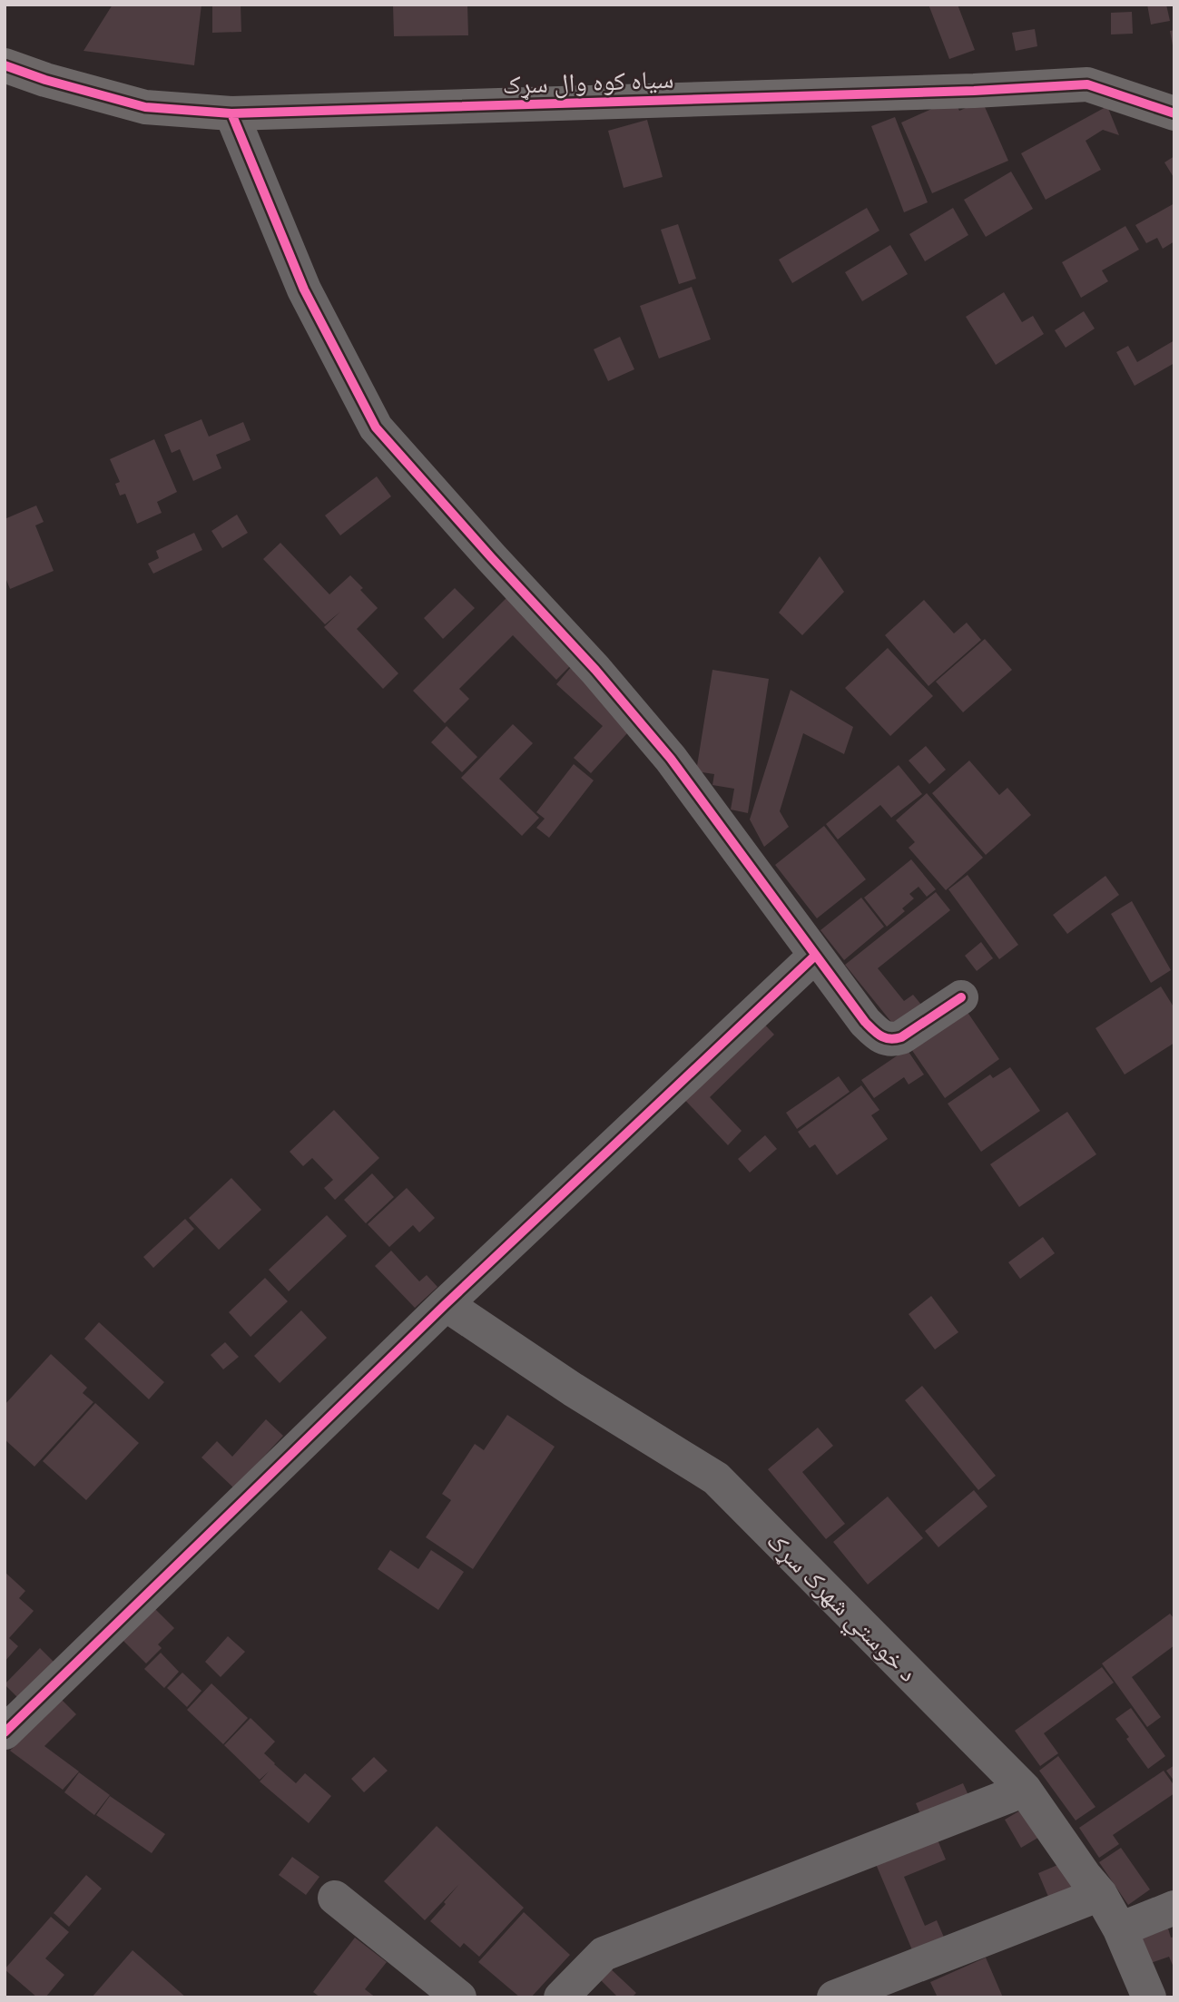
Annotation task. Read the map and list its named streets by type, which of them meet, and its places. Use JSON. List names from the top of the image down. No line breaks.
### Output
{"streets":{"street":["سیاه کوه وال سړک","د خوستي شهرک سړک"]}}
